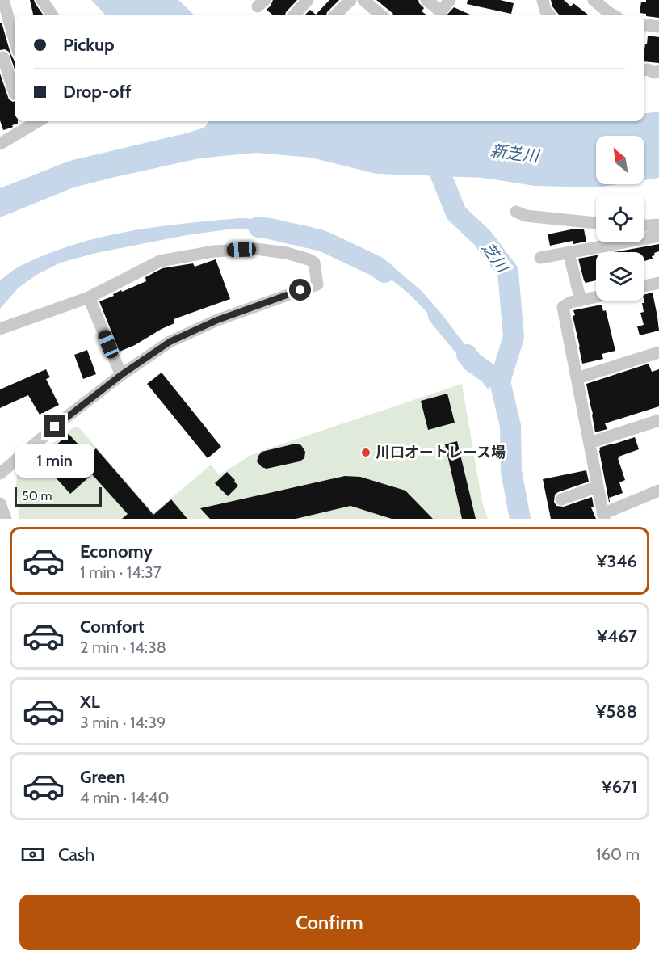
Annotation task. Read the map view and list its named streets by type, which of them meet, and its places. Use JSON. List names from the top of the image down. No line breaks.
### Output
{"water":["新芝川","芝川"],"places":["川口オートレース場"],"scale_bar":"50 m","north":"top left","page":{"banner":["Pickup","Drop-off"],"bubble":"1 min","scale":"50 m","list":[{"name":"Economy","note":"1 min · 14:37","value":"¥346"},{"name":"Comfort","note":"2 min · 14:38","value":"¥467"},{"name":"XL","note":"3 min · 14:39","value":"¥588"},{"name":"Green","note":"4 min · 14:40","value":"¥671"}],"pay":["Cash","160 m"],"buttons":"Confirm"}}
